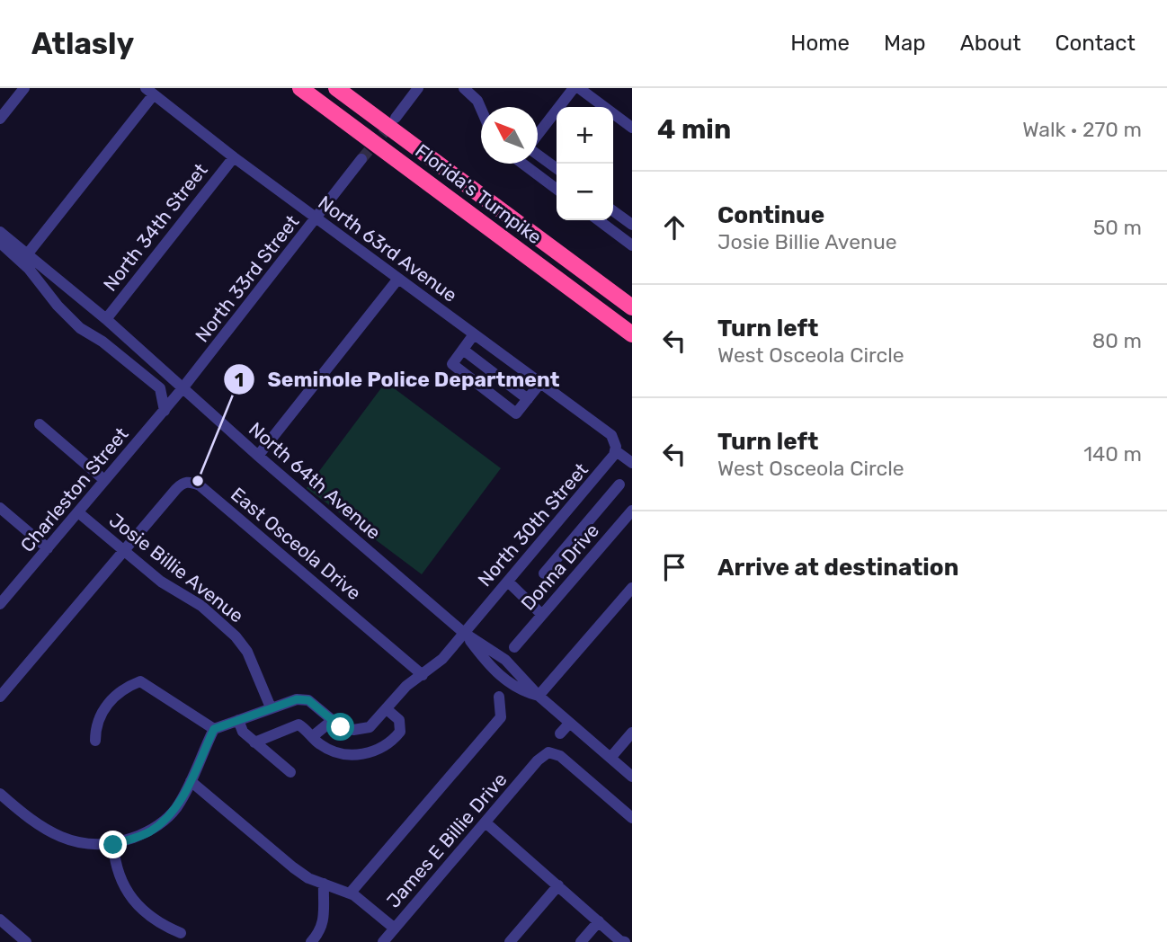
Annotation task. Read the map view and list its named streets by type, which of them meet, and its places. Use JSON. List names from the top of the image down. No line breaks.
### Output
{"streets":{"highway":["Florida's Turnpike"],"street":["North 34th Street","North 63rd Avenue","North 33rd Street","North 64th Avenue","Charleston Street","North 30th Street","East Osceola Drive","Donna Drive","Josie Billie Avenue","James E Billie Drive"]},"crossings":[["North 34th Street","North 63rd Avenue"],["North 34th Street","North 64th Avenue"],["North 63rd Avenue","North 33rd Street"],["North 63rd Avenue","North 30th Street"],["North 33rd Street","North 64th Avenue"],["North 33rd Street","Charleston Street"],["North 64th Avenue","Charleston Street"],["North 64th Avenue","North 30th Street"],["Charleston Street","Josie Billie Avenue"],["East Osceola Drive","Josie Billie Avenue"]],"places":["Seminole Police Department"],"north":"top left","page":{"header":"Atlasly","nav":["Home","Map","About","Contact"],"heading":["4 min","Walk · 270 m"],"map_buttons":["+","−"],"list":[["Continue","Josie Billie Avenue","50 m"],["Turn left","West Osceola Circle","80 m"],["Turn left","West Osceola Circle","140 m"],"Arrive at destination"]}}
